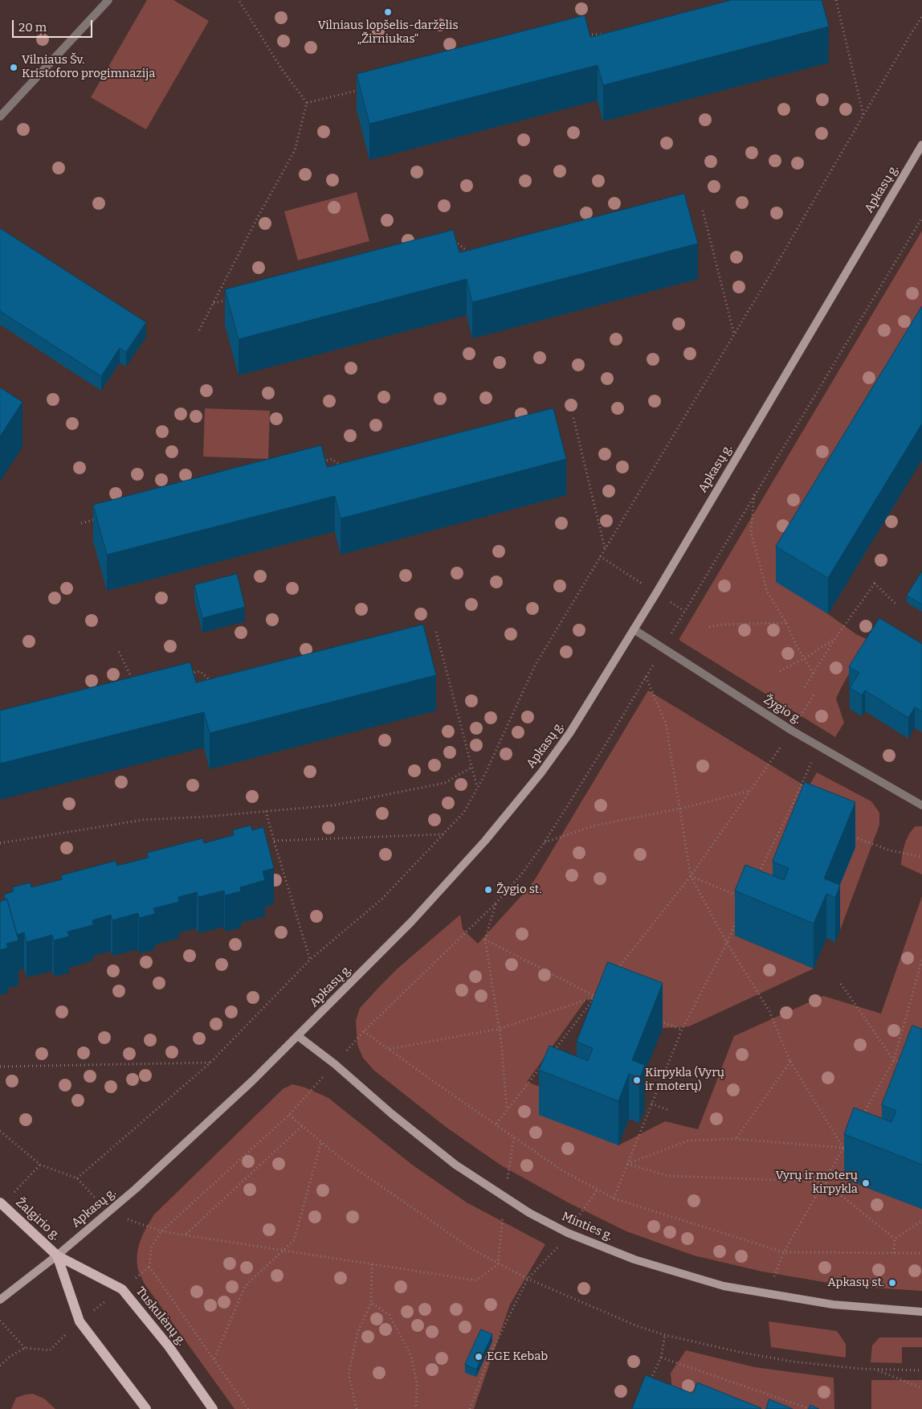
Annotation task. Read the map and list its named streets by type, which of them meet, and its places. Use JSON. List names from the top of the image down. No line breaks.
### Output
{"streets":{"main road":["Apkasų g.","Žalgirio g.","Minties g.","Tuskulėnų g."],"street":["Žygio g."]},"crossings":[["Apkasų g.","Žygio g."],["Apkasų g.","Žalgirio g."],["Apkasų g.","Minties g."],["Apkasų g.","Tuskulėnų g."],["Žalgirio g.","Tuskulėnų g."]],"places":["Vilniaus lopšelis-darželis „Žirniukas“","Vilniaus Šv. Kristoforo progimnazija","Žygio st.","Kirpykla (Vyrų ir moterų)","Vyrų ir moterų kirpykla","Apkasų st.","EGE Kebab"],"scale_bar":"20 m"}
